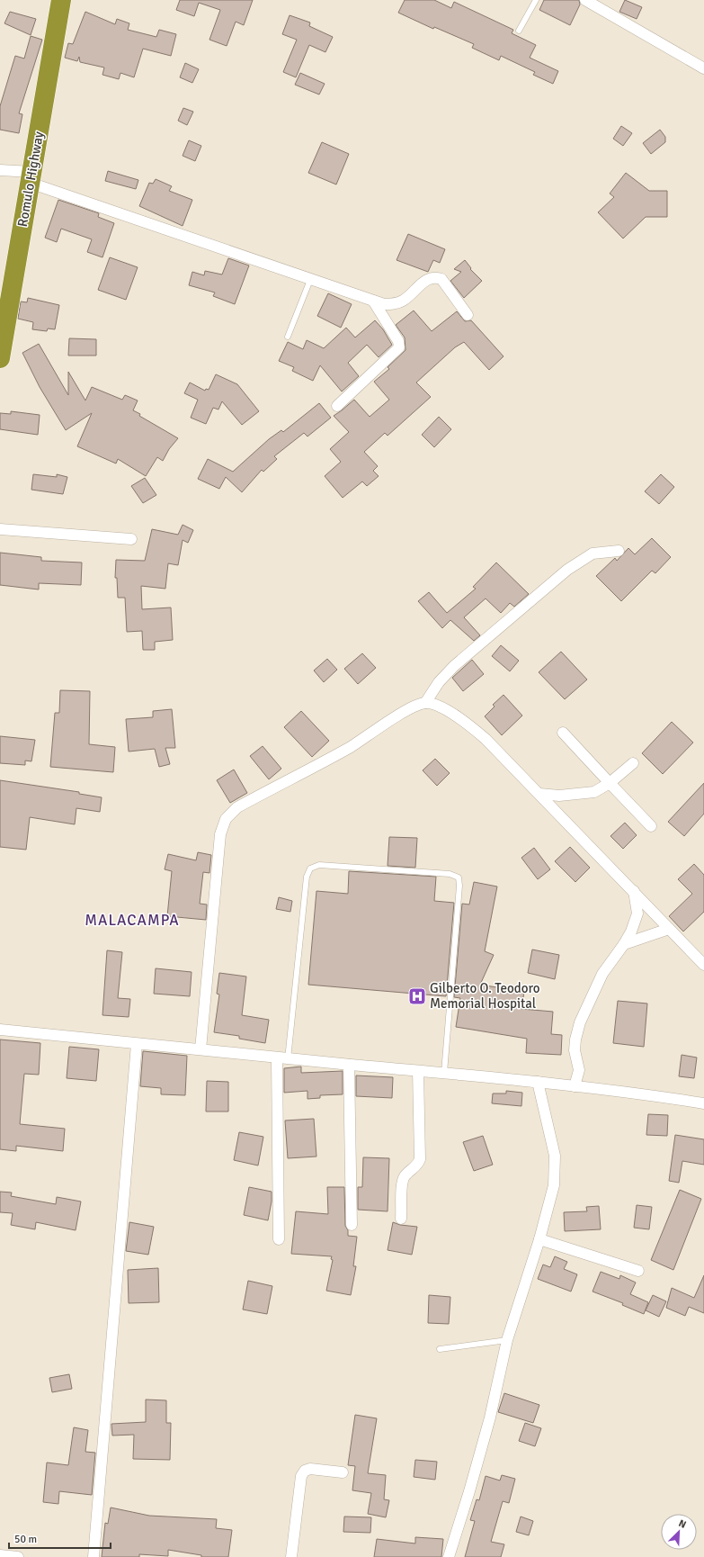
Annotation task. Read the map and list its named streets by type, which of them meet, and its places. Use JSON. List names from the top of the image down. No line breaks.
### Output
{"streets":{"highway":["Romulo Highway"]},"districts":["MALACAMPA"],"places":{"hospital":["Gilberto O. Teodoro Memorial Hospital"]},"scale_bar":"50 m","north":"top right"}
